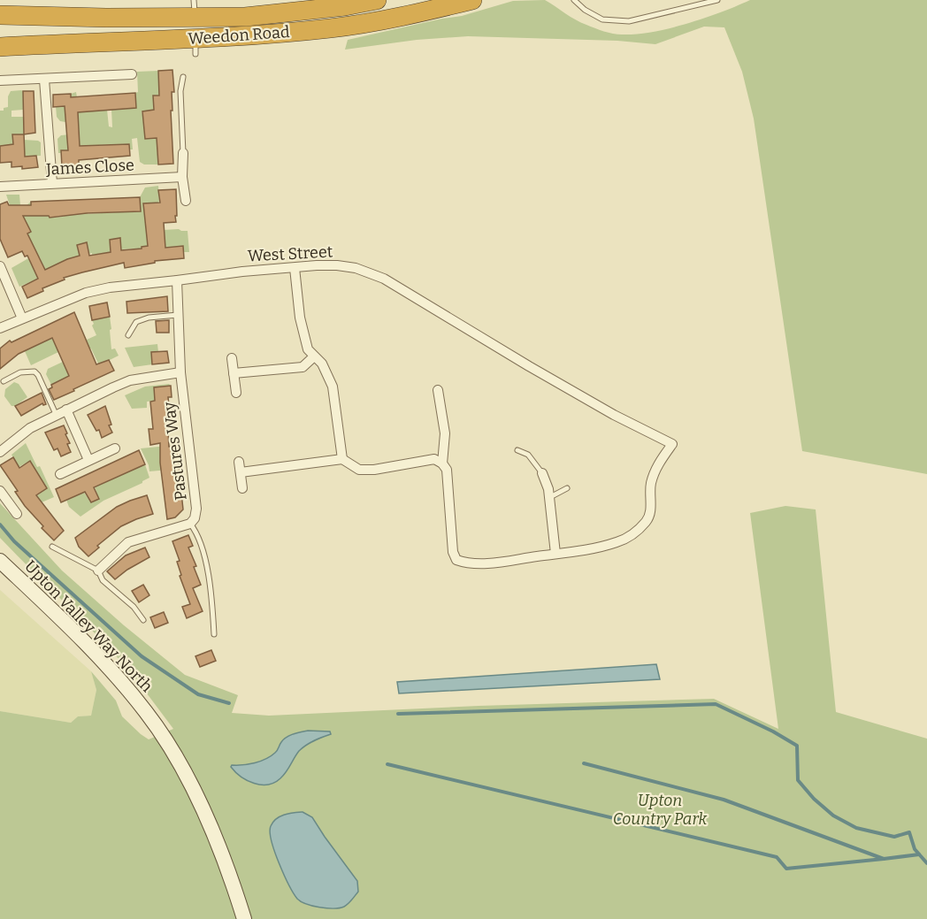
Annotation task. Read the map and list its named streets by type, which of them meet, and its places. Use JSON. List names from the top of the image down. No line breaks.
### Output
{"streets":{"highway":["Weedon Road"],"street":["James Close","West Street","Pastures Way","Upton Valley Way North"]},"crossings":[["West Street","Pastures Way"]],"parks":["Upton Country Park"]}
